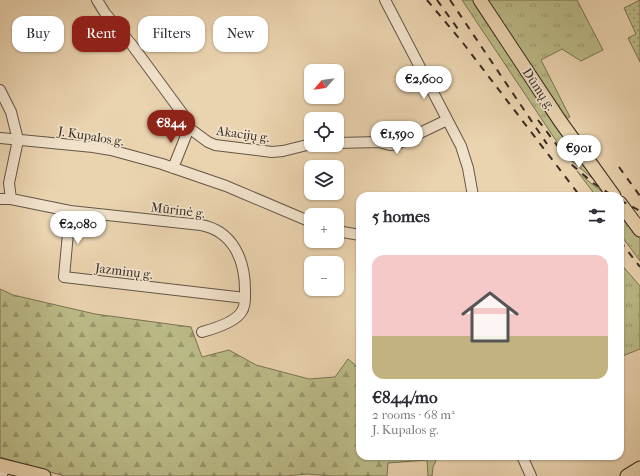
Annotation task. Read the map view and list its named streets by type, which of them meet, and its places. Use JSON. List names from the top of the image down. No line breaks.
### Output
{"streets":{"main road":["Dūmų g."],"street":["Akacijų g.","J. Kupalos g.","Mūrinė g.","Jazminų g."]},"crossings":[["Mūrinė g.","Jazminų g."]],"north":"bottom left","page":{"chip":["Buy","Rent","Filters","New"],"map_buttons":["+","−"],"price":["€2,600","€844","€1,590","€901","€2,080"],"heading":"5 homes","list":[{"name":"€844/mo","note":"2 rooms · 68 m² · J. Kupalos g."}]}}
